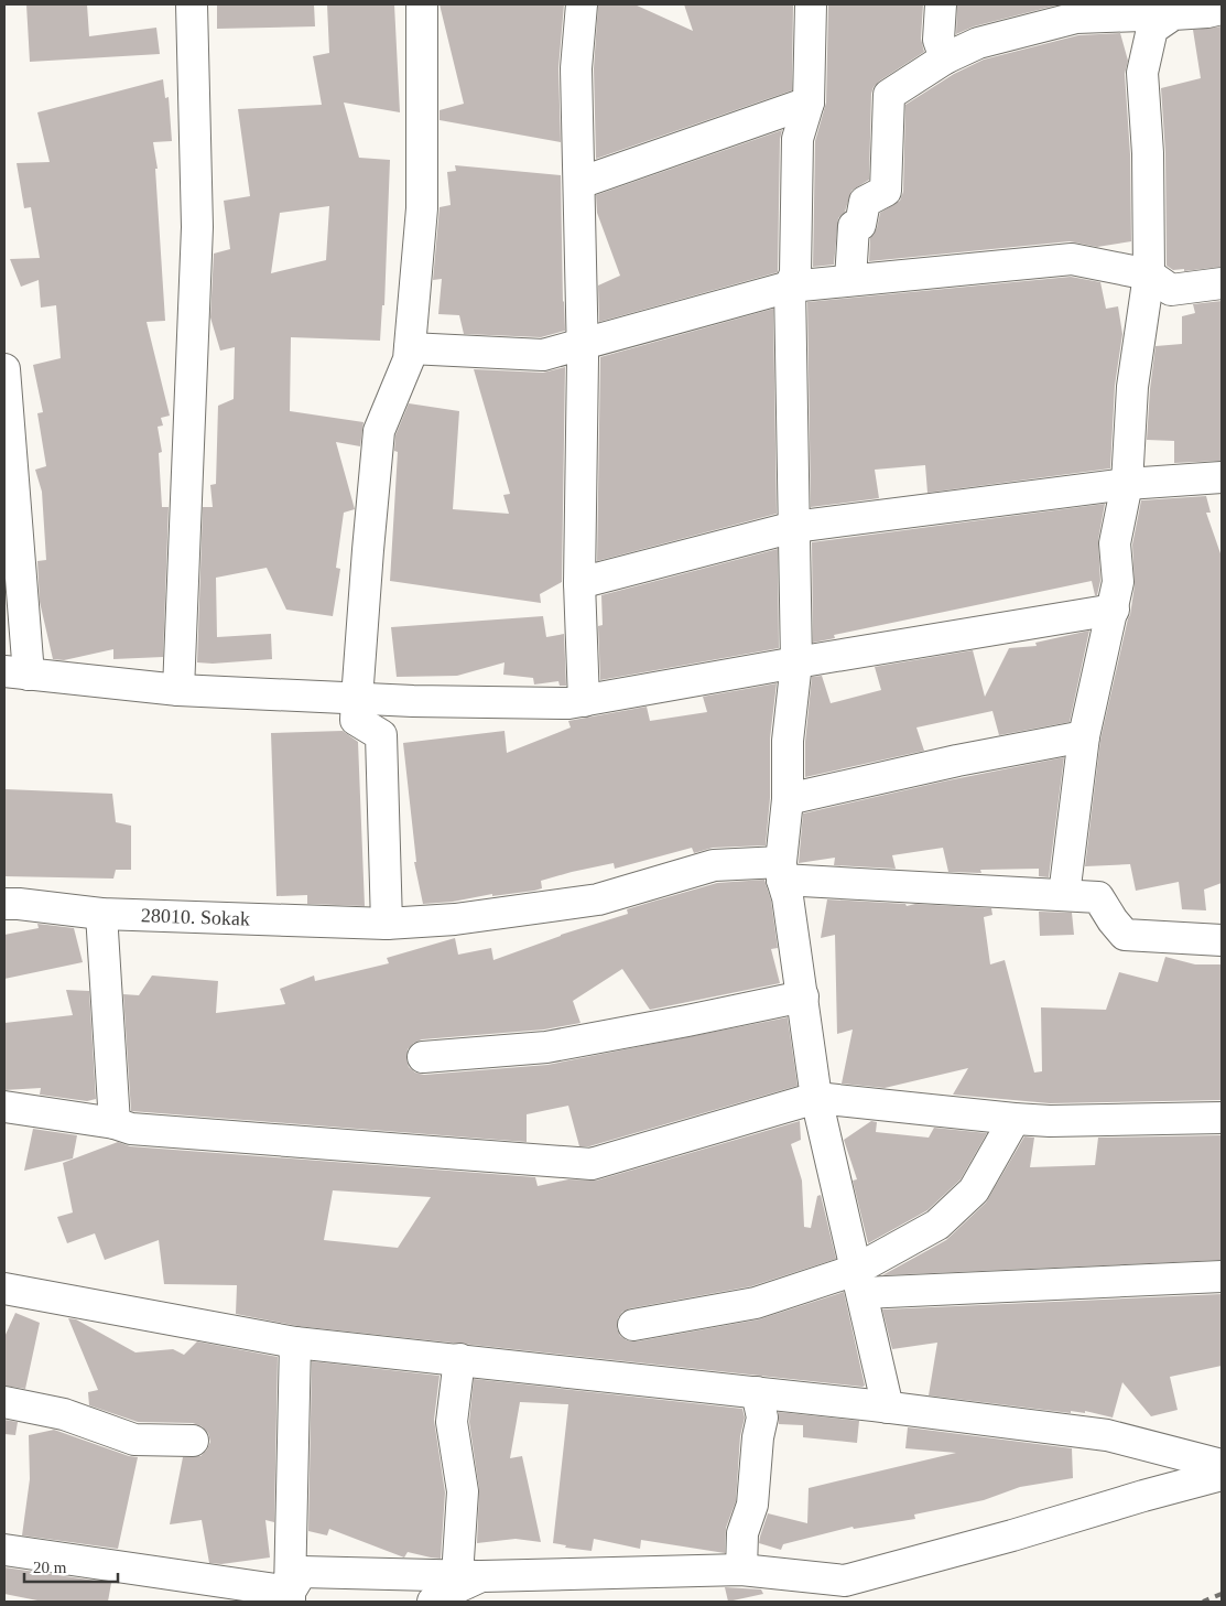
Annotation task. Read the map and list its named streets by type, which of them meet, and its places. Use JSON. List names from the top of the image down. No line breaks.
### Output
{"streets":{"street":["28010. Sokak"]},"scale_bar":"20 m"}
